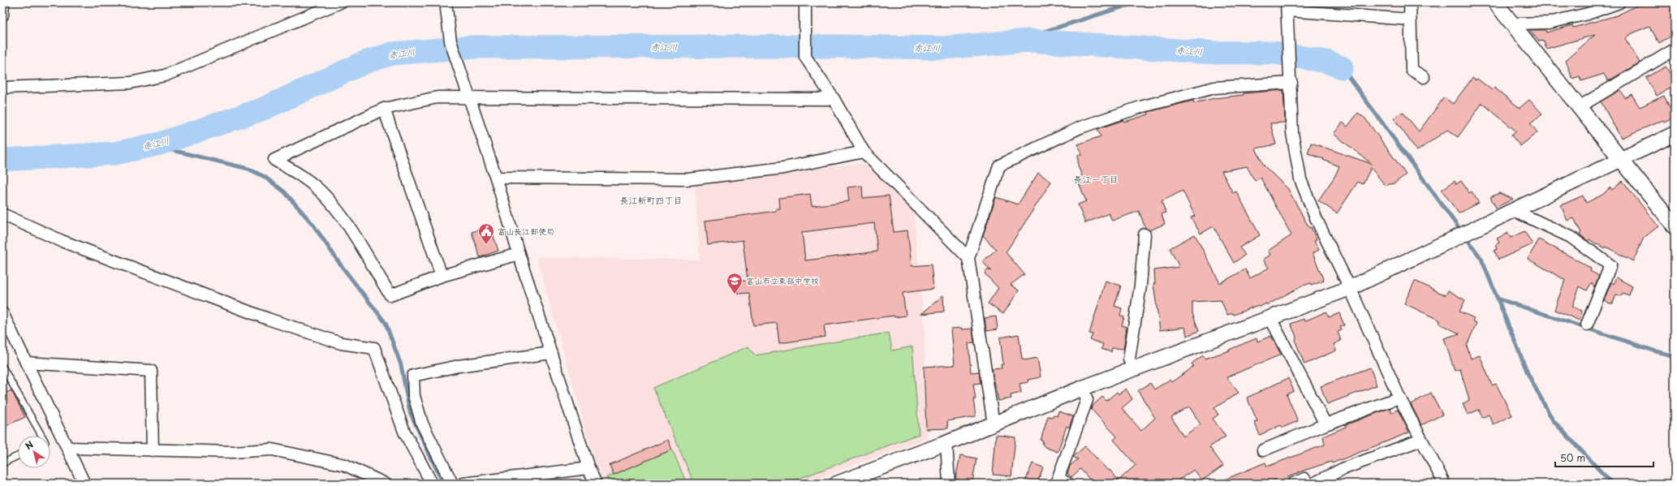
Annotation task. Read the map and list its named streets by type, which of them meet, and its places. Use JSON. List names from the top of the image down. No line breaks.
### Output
{"districts":["長江一丁目","長江新町四丁目"],"water":["赤江川"],"places":{"public building":["富山長江郵便局"],"school or university":["富山市立東部中学校"]},"scale_bar":"50 m","north":"top left"}
